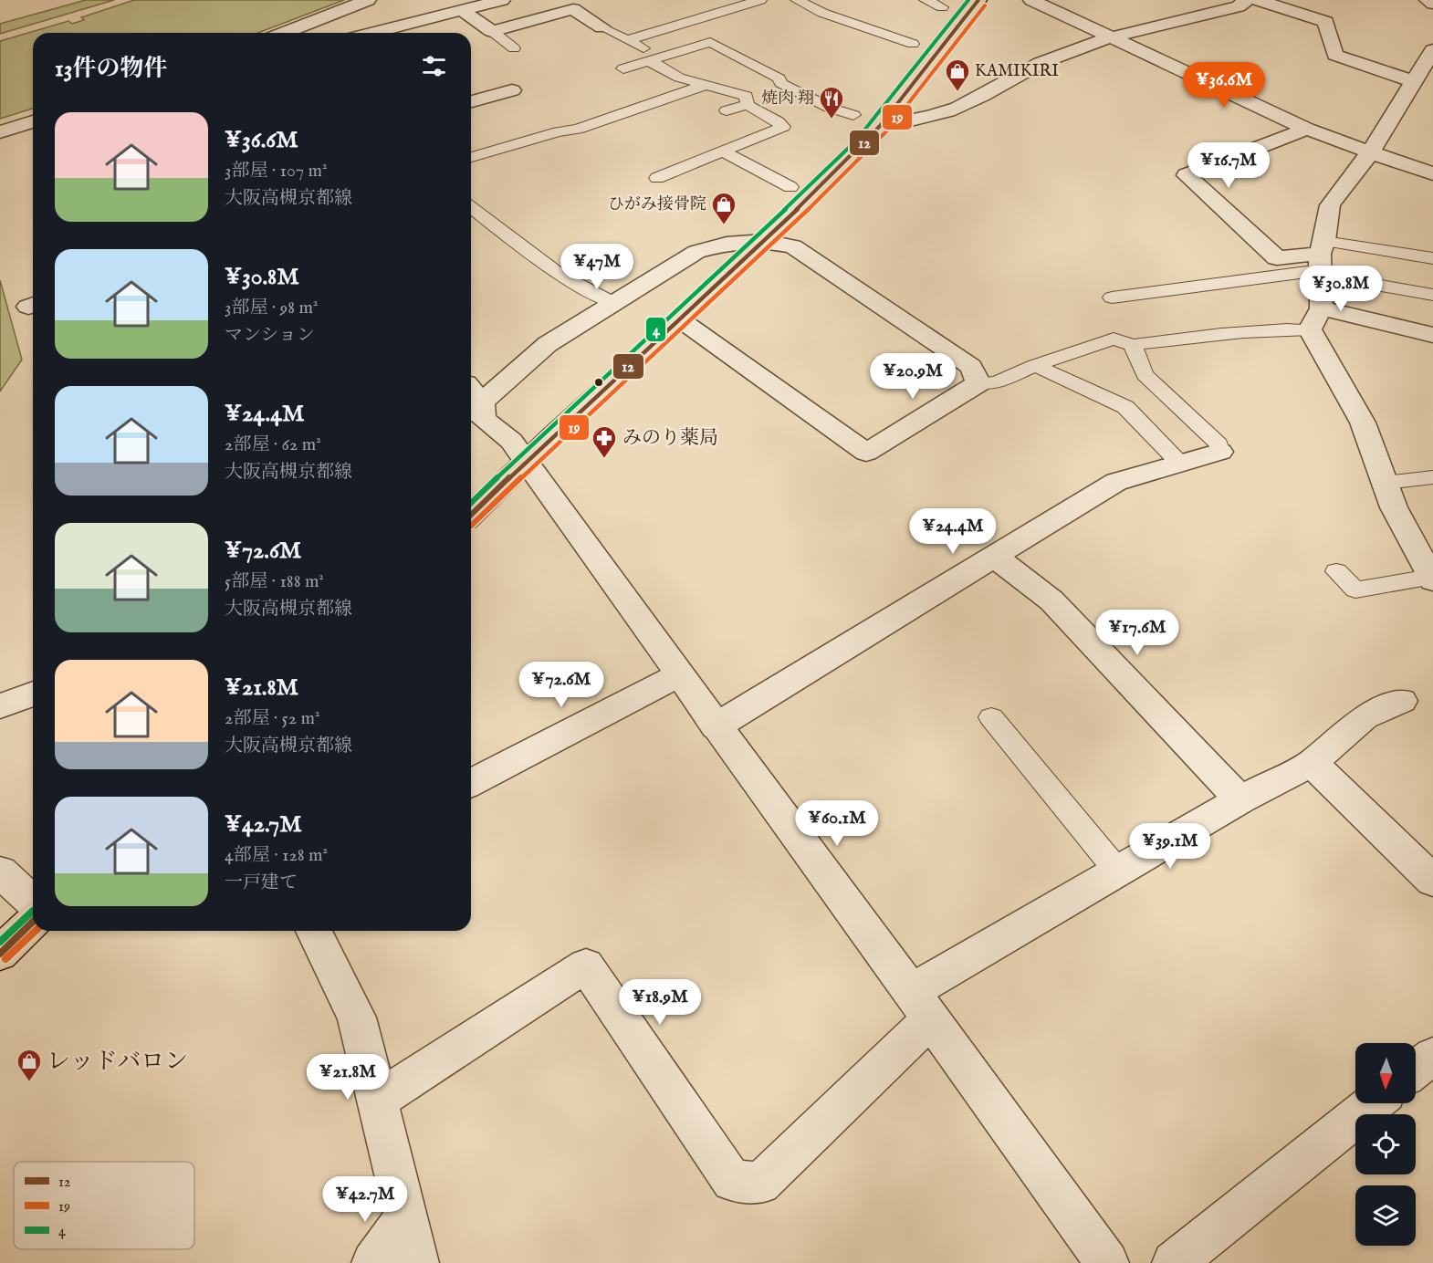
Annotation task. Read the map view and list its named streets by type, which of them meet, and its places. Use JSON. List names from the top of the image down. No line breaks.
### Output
{"places":{"shop":["KAMIKIRI","ひがみ接骨院","レッドバロン"],"restaurant":["焼肉 翔"],"pharmacy":["みのり薬局"]},"lines":["transit line 12","transit line 4","transit line 19"],"legend":["12","19","4"],"north":"bottom","page":{"heading":"13件の物件","price":["¥36.6M","¥16.7M","¥47M","¥30.8M","¥20.9M","¥24.4M","¥17.6M","¥72.6M","¥60.1M","¥39.1M","¥18.9M","¥21.8M","¥42.7M"],"list":[{"name":"¥36.6M","note":"3部屋 · 107 m² · 大阪高槻京都線"},{"name":"¥30.8M","note":"3部屋 · 98 m² · マンション"},{"name":"¥24.4M","note":"2部屋 · 62 m² · 大阪高槻京都線"},{"name":"¥72.6M","note":"5部屋 · 188 m² · 大阪高槻京都線"},{"name":"¥21.8M","note":"2部屋 · 52 m² · 大阪高槻京都線"},{"name":"¥42.7M","note":"4部屋 · 128 m² · 一戸建て"}]}}
